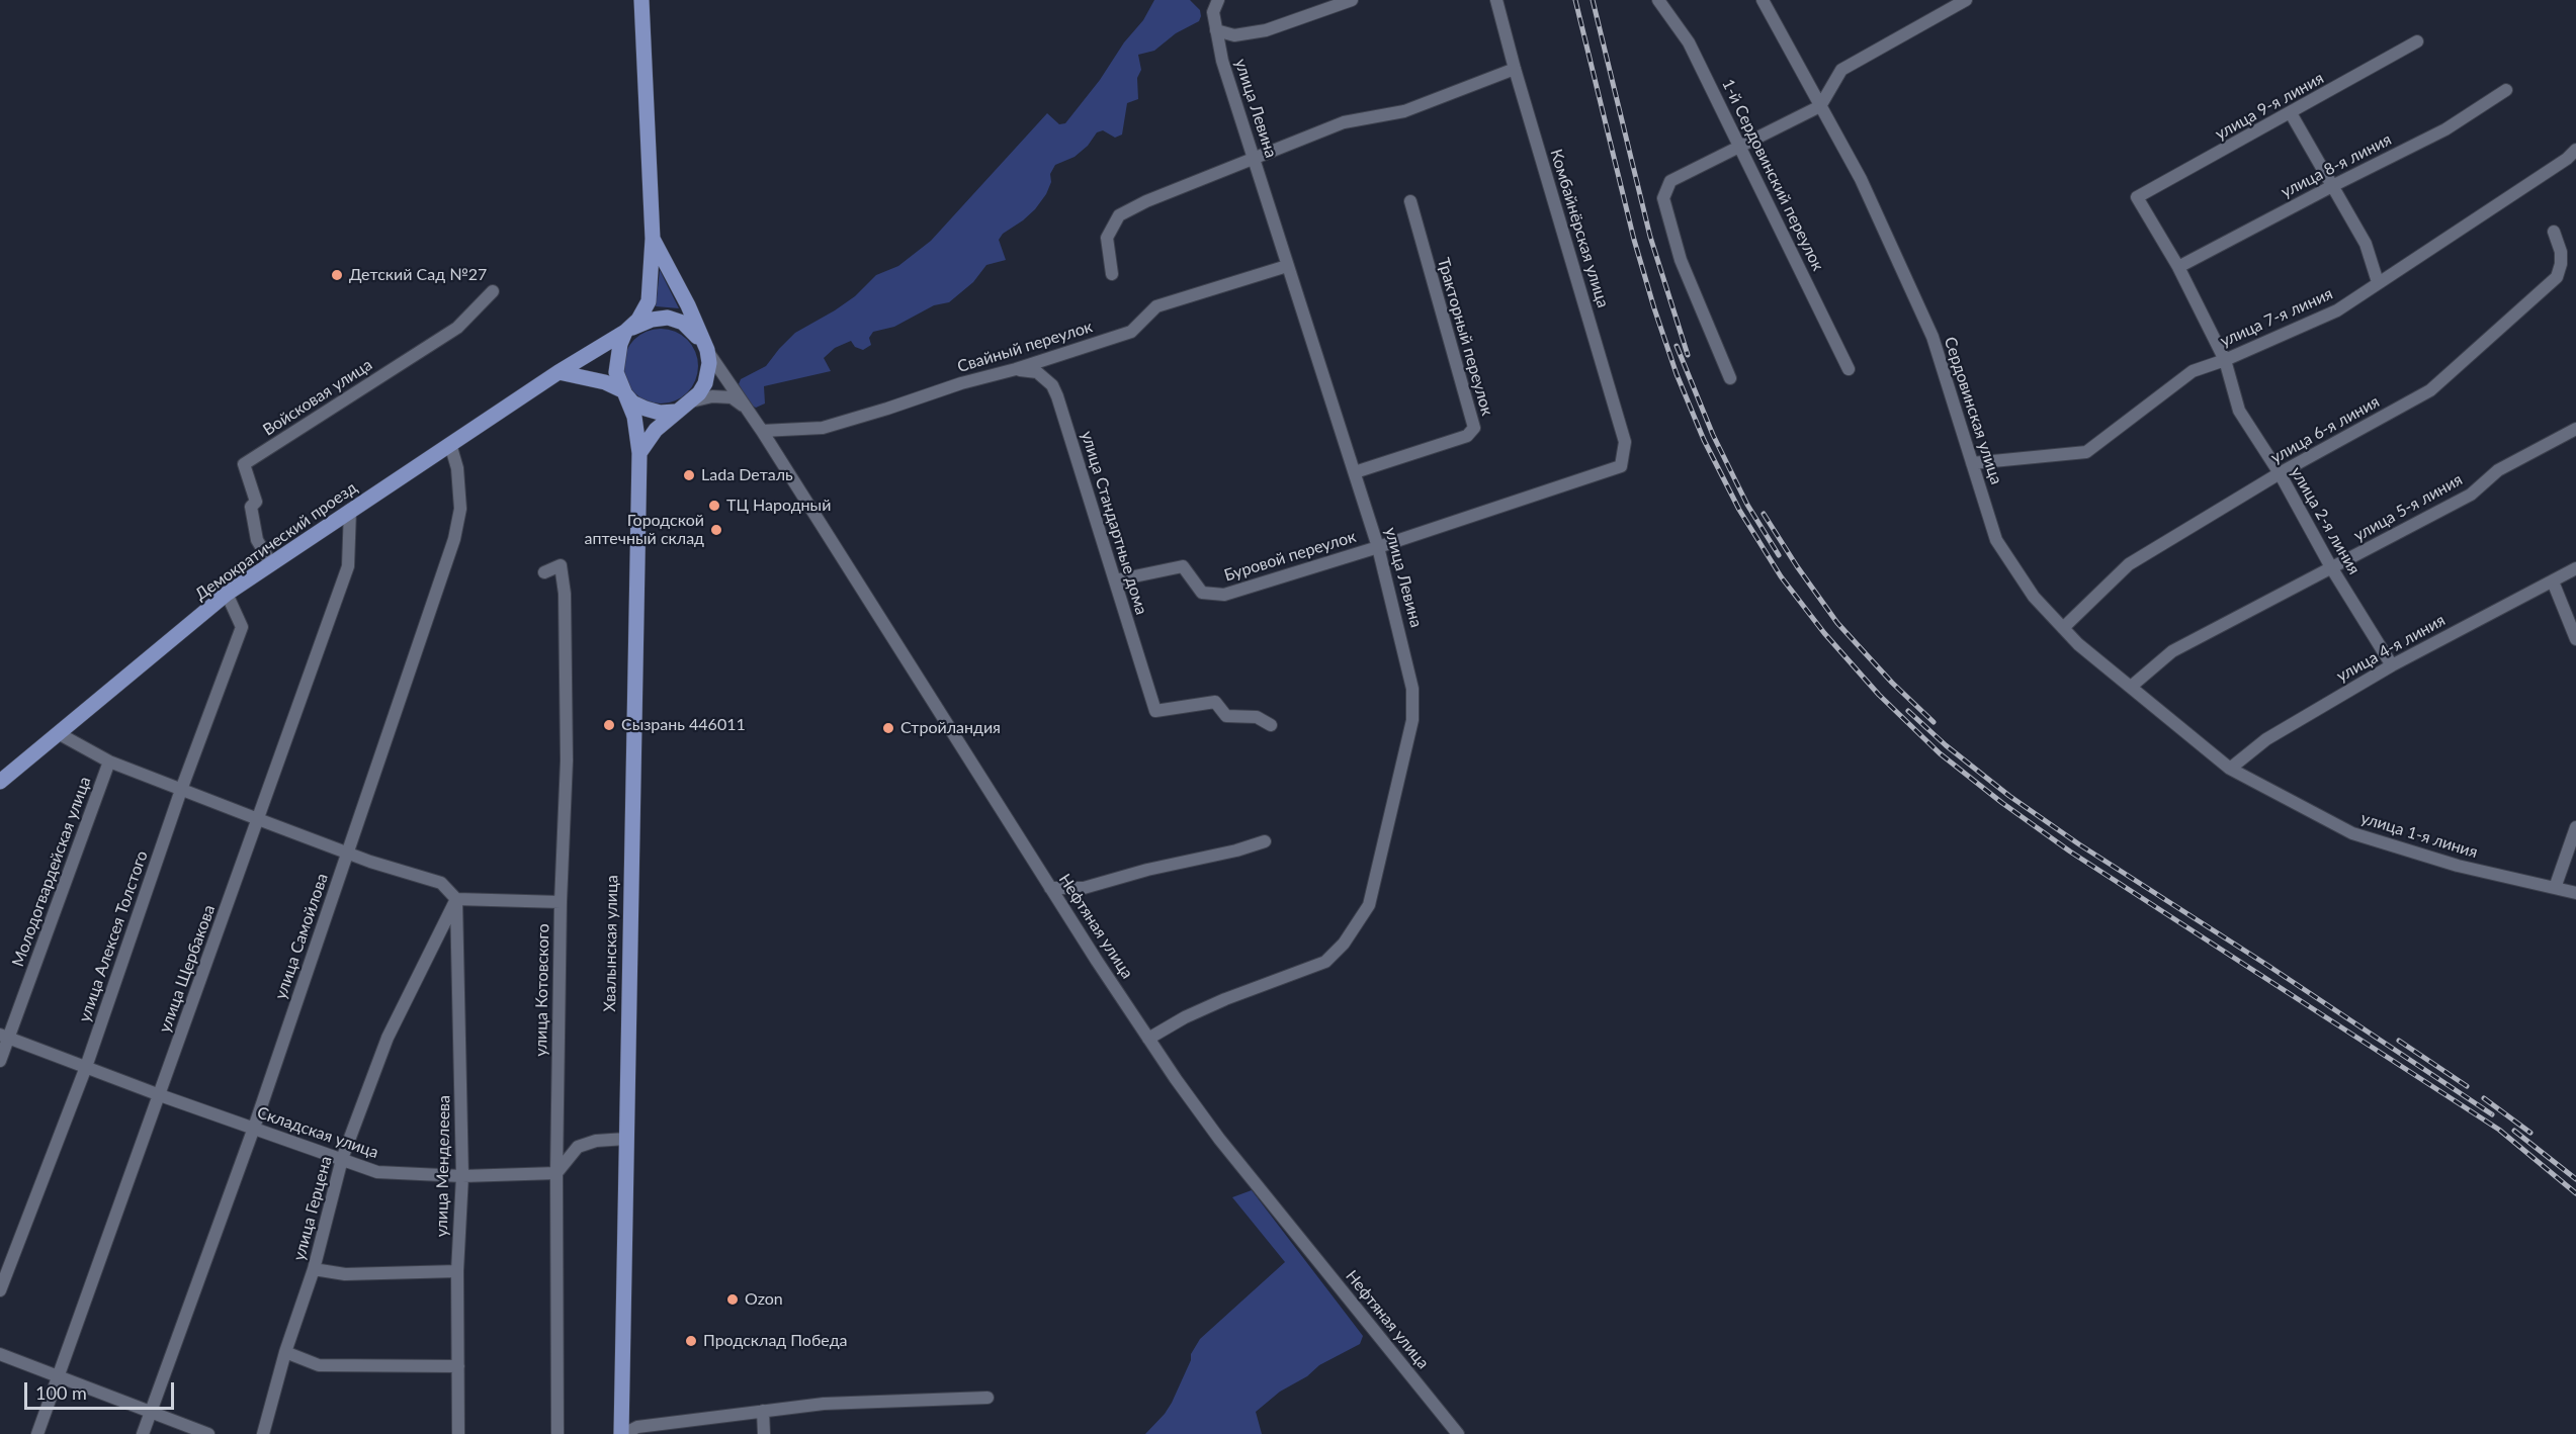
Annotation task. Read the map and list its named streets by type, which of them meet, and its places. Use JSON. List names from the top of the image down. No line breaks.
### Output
{"streets":{"main road":["Демократический проезд","Хвалынская улица"],"street":["улица 9-я линия","улица Левина","улица 8-я линия","1-й Сердовинский переулок","Комбайнёрская улица","улица 7-я линия","Тракторный переулок","Свайный переулок","Войсковая улица","Сердовинская улица","улица 6-я линия","улица 5-я линия","улица 2-я линия","улица Стандартные дома","Буровой переулок","улица 4-я линия","улица 1-я линия","Молодогвардейская улица","Нефтяная улица","улица Алексея Толстого","улица Самойлова","улица Щербакова","улица Котовского","Складская улица","улица Менделеева","улица Герцена"]},"crossings":[["улица 9-я линия","улица 2-я линия"],["улица Левина","Тракторный переулок"],["улица Левина","Свайный переулок"],["улица Левина","Буровой переулок"],["улица Левина","Нефтяная улица"],["улица 8-я линия","улица 2-я линия"],["Комбайнёрская улица","Буровой переулок"],["улица 7-я линия","Сердовинская улица"],["улица 7-я линия","улица 2-я линия"],["Свайный переулок","улица Стандартные дома"],["Свайный переулок","Нефтяная улица"],["Войсковая улица","Демократический проезд"],["Сердовинская улица","улица 6-я линия"],["Сердовинская улица","улица 5-я линия"],["Сердовинская улица","улица 4-я линия"],["Сердовинская улица","улица 1-я линия"],["улица 6-я линия","улица 2-я линия"],["улица 5-я линия","улица 2-я линия"],["улица 2-я линия","улица 4-я линия"],["улица Стандартные дома","Буровой переулок"],["Демократический проезд","Нефтяная улица"],["Демократический проезд","улица Алексея Толстого"],["Демократический проезд","улица Самойлова"],["Демократический проезд","Хвалынская улица"],["Демократический проезд","улица Щербакова"],["улица 4-я линия","улица 1-я линия"],["Молодогвардейская улица","Складская улица"],["Нефтяная улица","Хвалынская улица"],["улица Алексея Толстого","Складская улица"],["улица Самойлова","Складская улица"],["улица Щербакова","Складская улица"],["улица Котовского","Складская улица"],["Складская улица","улица Менделеева"],["Складская улица","улица Герцена"],["улица Менделеева","улица Герцена"]],"places":["Детский Сад №27","Lada Dеталь","ТЦ Народный","Городской аптечный склад","Сызрань 446011","Стройландия","Ozon","Продсклад Победа"],"scale_bar":"100 m"}
